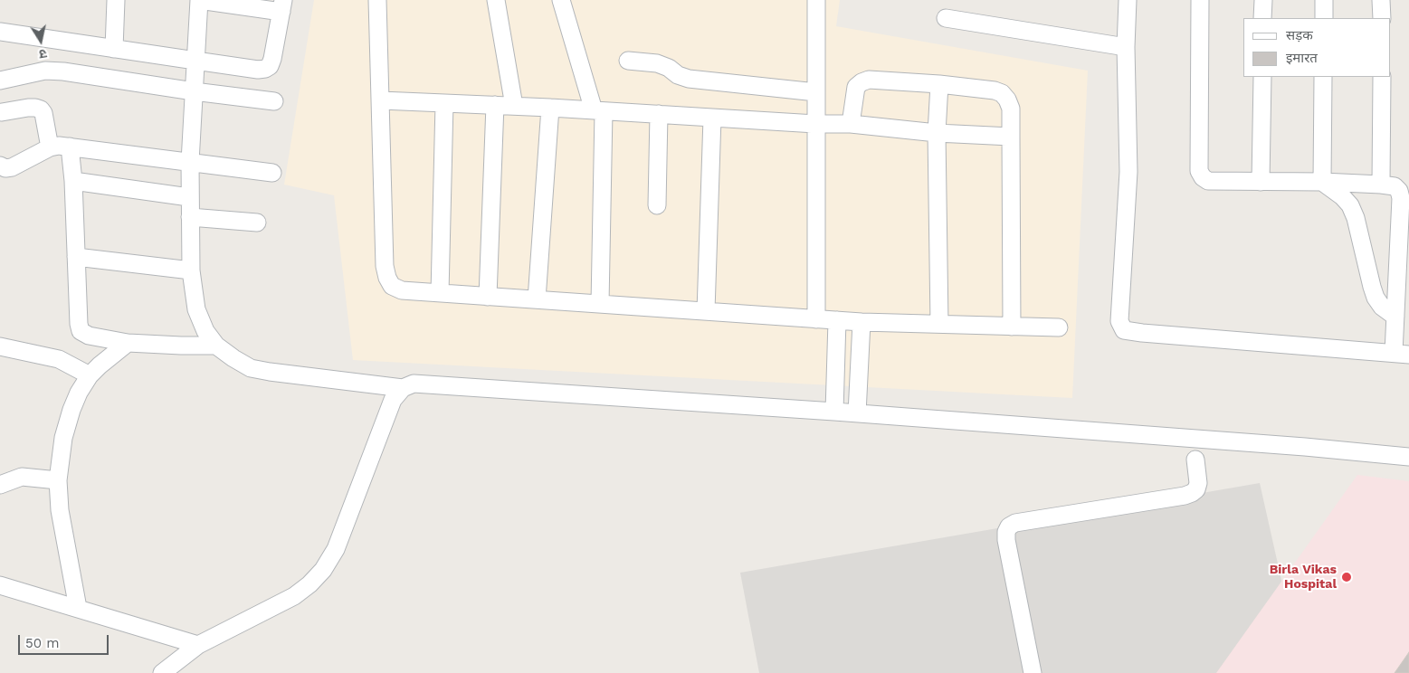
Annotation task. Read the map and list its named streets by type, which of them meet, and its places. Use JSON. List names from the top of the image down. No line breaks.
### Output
{"places":["Birla Vikas Hospital"],"legend":["सड़क","इमारत"],"scale_bar":"50 m","north":"bottom"}
